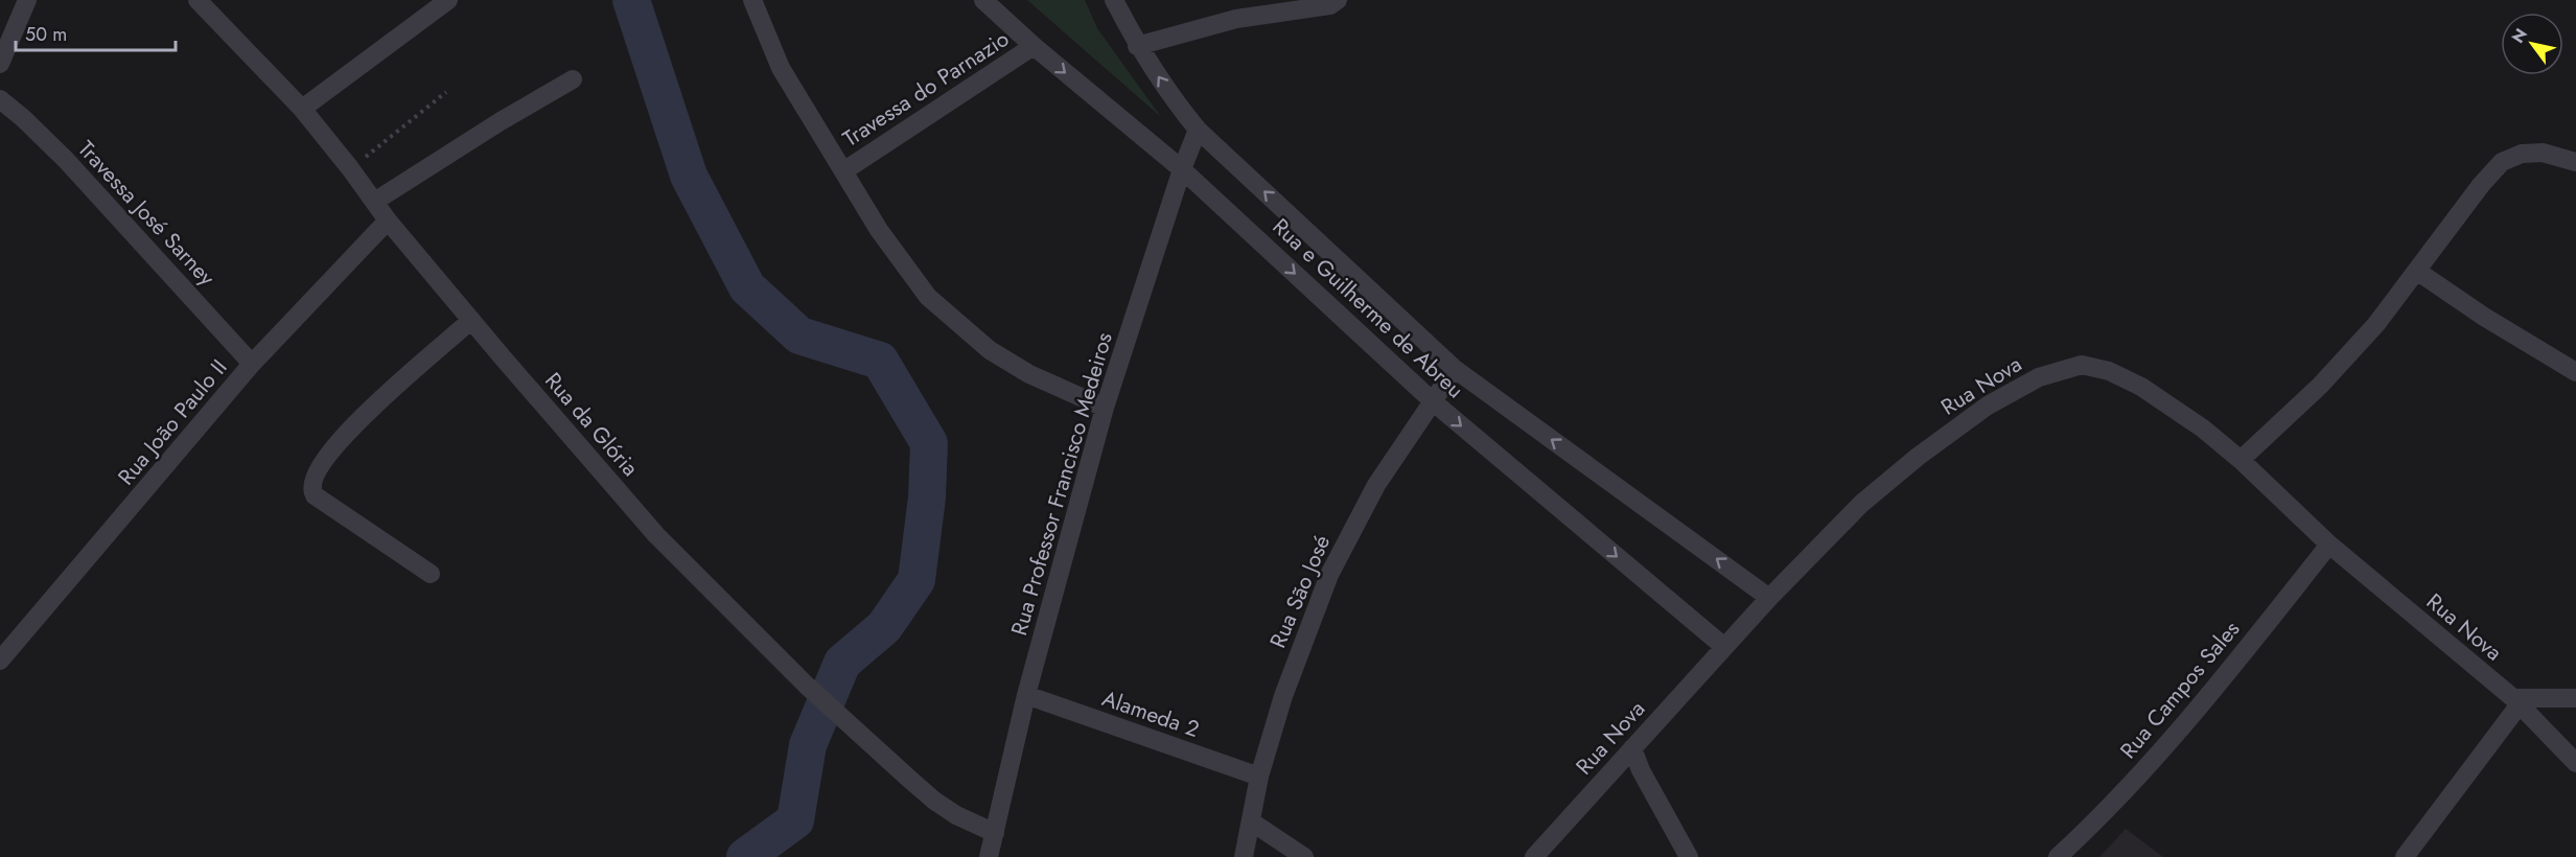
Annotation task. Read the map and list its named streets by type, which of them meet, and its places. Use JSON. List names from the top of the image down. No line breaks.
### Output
{"streets":{"street":["Travessa do Parnazio","Travessa José Sarney","Rua e Guilherme de Abreu","Rua Nova","Rua João Paulo II","Rua da Glória","Rua Professor Francisco Medeiros","Rua São José","Rua Campos Sales","Alameda 2"]},"crossings":[["Travessa do Parnazio","Rua e Guilherme de Abreu"],["Travessa do Parnazio","Rua Professor Francisco Medeiros"],["Travessa José Sarney","Rua João Paulo II"],["Rua e Guilherme de Abreu","Rua Nova"],["Rua e Guilherme de Abreu","Rua Professor Francisco Medeiros"],["Rua e Guilherme de Abreu","Rua São José"],["Rua Nova","Rua Campos Sales"],["Rua João Paulo II","Rua da Glória"],["Rua da Glória","Rua Professor Francisco Medeiros"],["Rua Professor Francisco Medeiros","Alameda 2"],["Rua São José","Alameda 2"]],"scale_bar":"50 m","north":"top left"}
